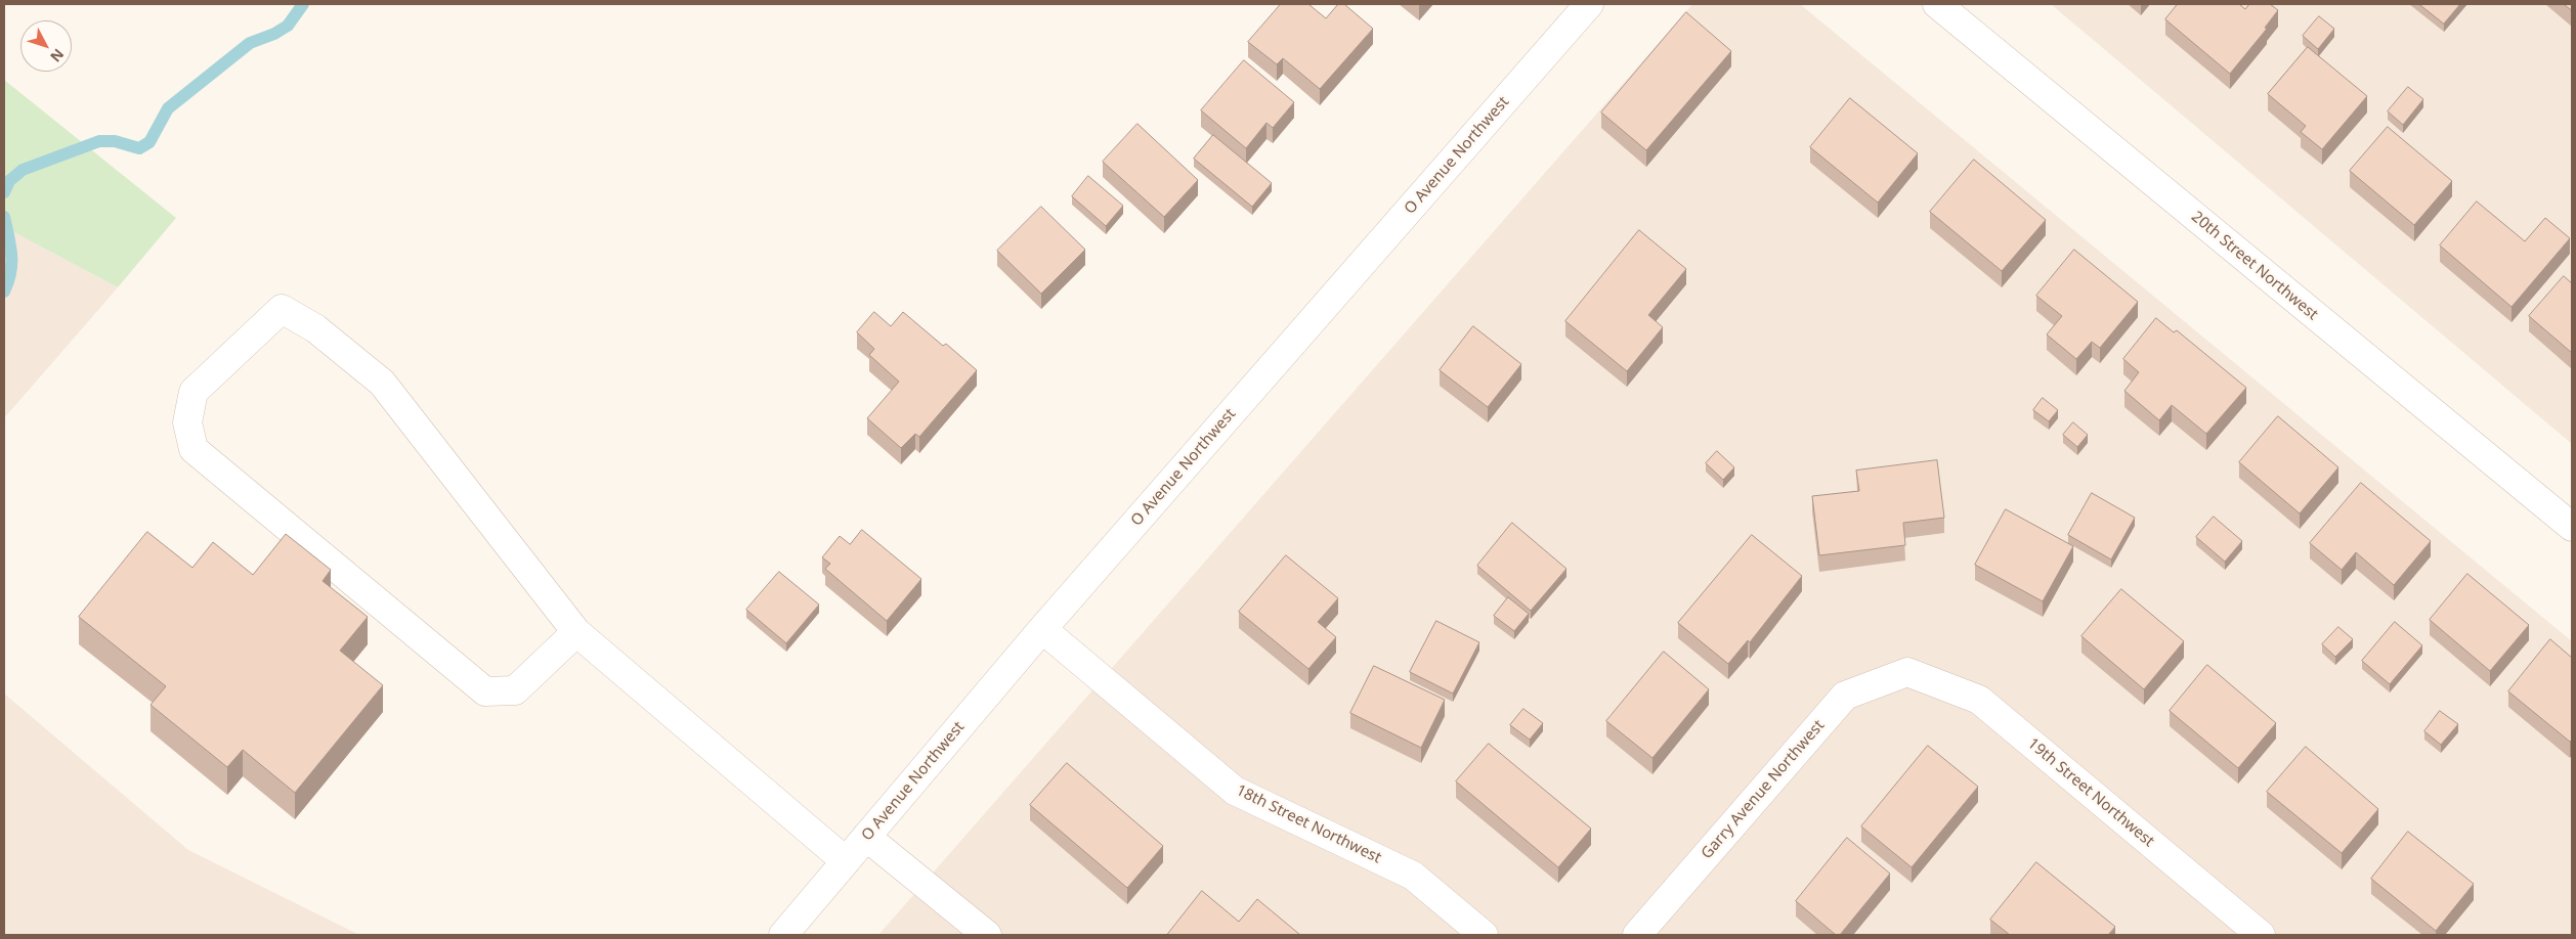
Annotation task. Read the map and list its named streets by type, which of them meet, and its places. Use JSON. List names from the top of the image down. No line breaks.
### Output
{"streets":{"street":["O Avenue Northwest","20th Street Northwest","Garry Avenue Northwest","19th Street Northwest","18th Street Northwest"]},"crossings":[["O Avenue Northwest","18th Street Northwest"],["Garry Avenue Northwest","19th Street Northwest"]],"north":"bottom right"}
